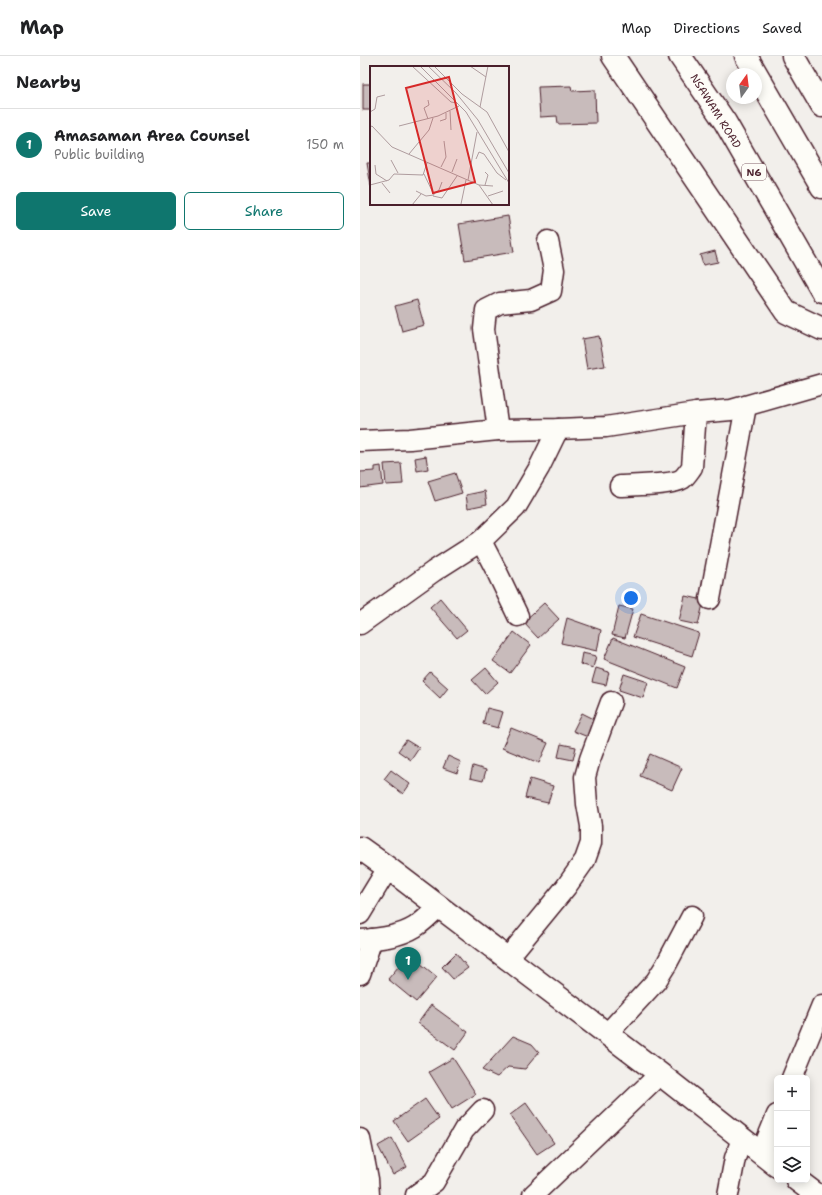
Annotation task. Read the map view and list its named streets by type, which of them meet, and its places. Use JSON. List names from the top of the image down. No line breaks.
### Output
{"streets":{"main road":["NSAWAM ROAD","N6"]},"north":"top","page":{"header":"Map","nav":["Map","Directions","Saved"],"heading":"Nearby","list":[{"mark":"1","name":"Amasaman Area Counsel","note":"Public building","value":"150 m"}],"buttons":["Save","Share"],"pins":"1","map_buttons":["+","−"]}}
